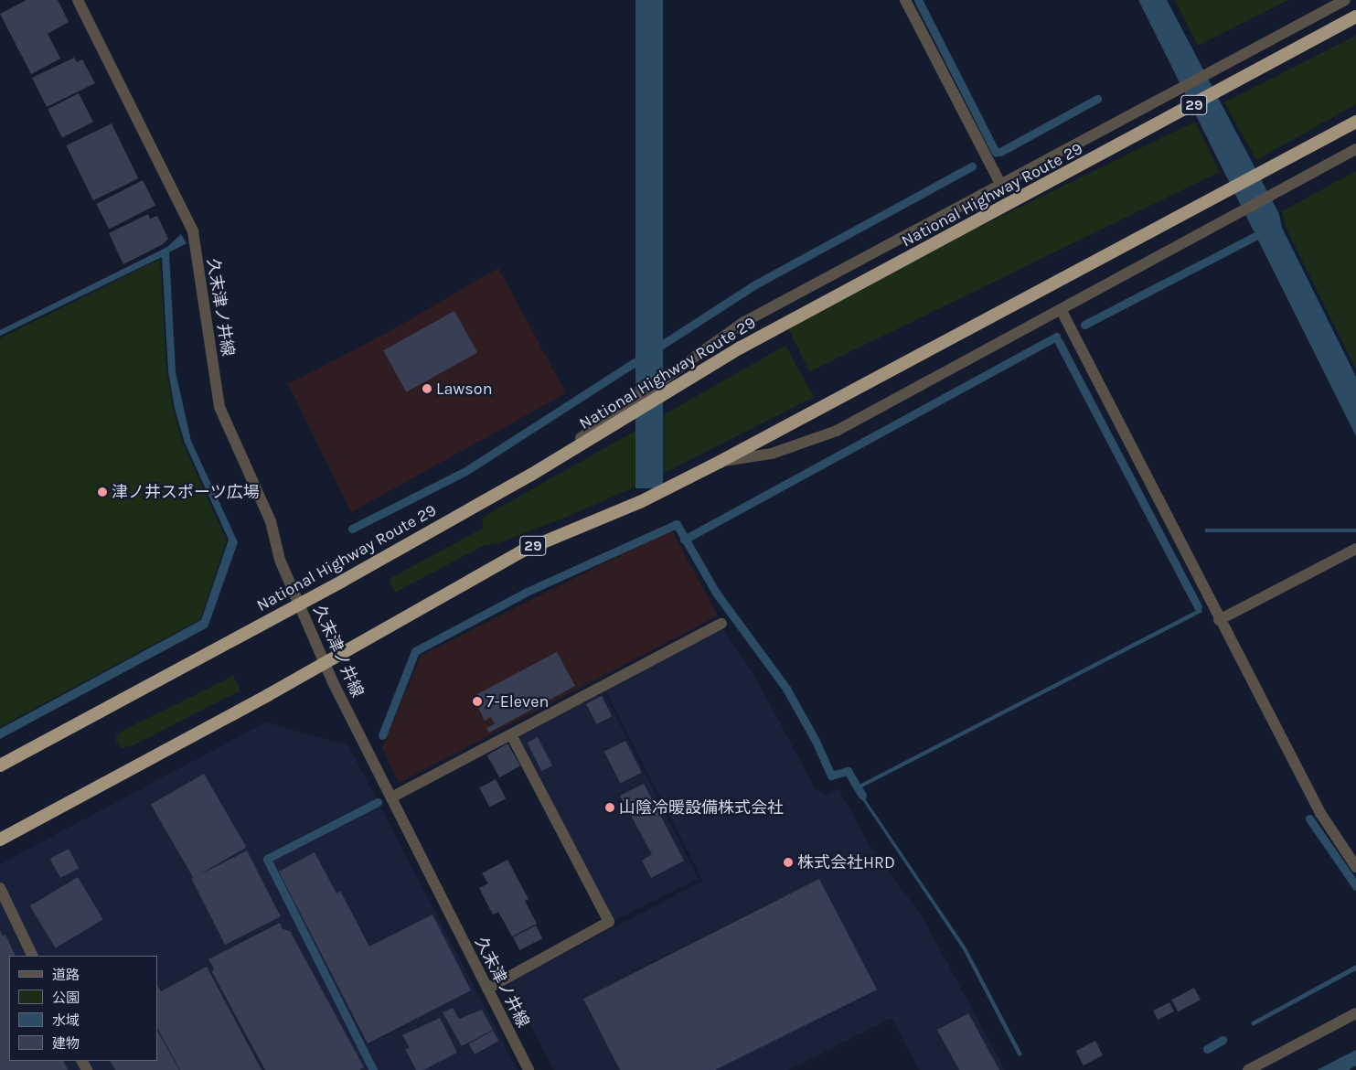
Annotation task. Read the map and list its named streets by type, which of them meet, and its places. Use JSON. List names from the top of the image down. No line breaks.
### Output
{"streets":{"highway":["29","National Highway Route 29"],"street":["久末津ノ井線"]},"crossings":[["29","久末津ノ井線"],["National Highway Route 29","久末津ノ井線"]],"places":["Lawson","津ノ井スポーツ広場","7-Eleven","山陰冷暖設備株式会社","株式会社HRD"],"legend":["道路","公園","水域","建物"]}
